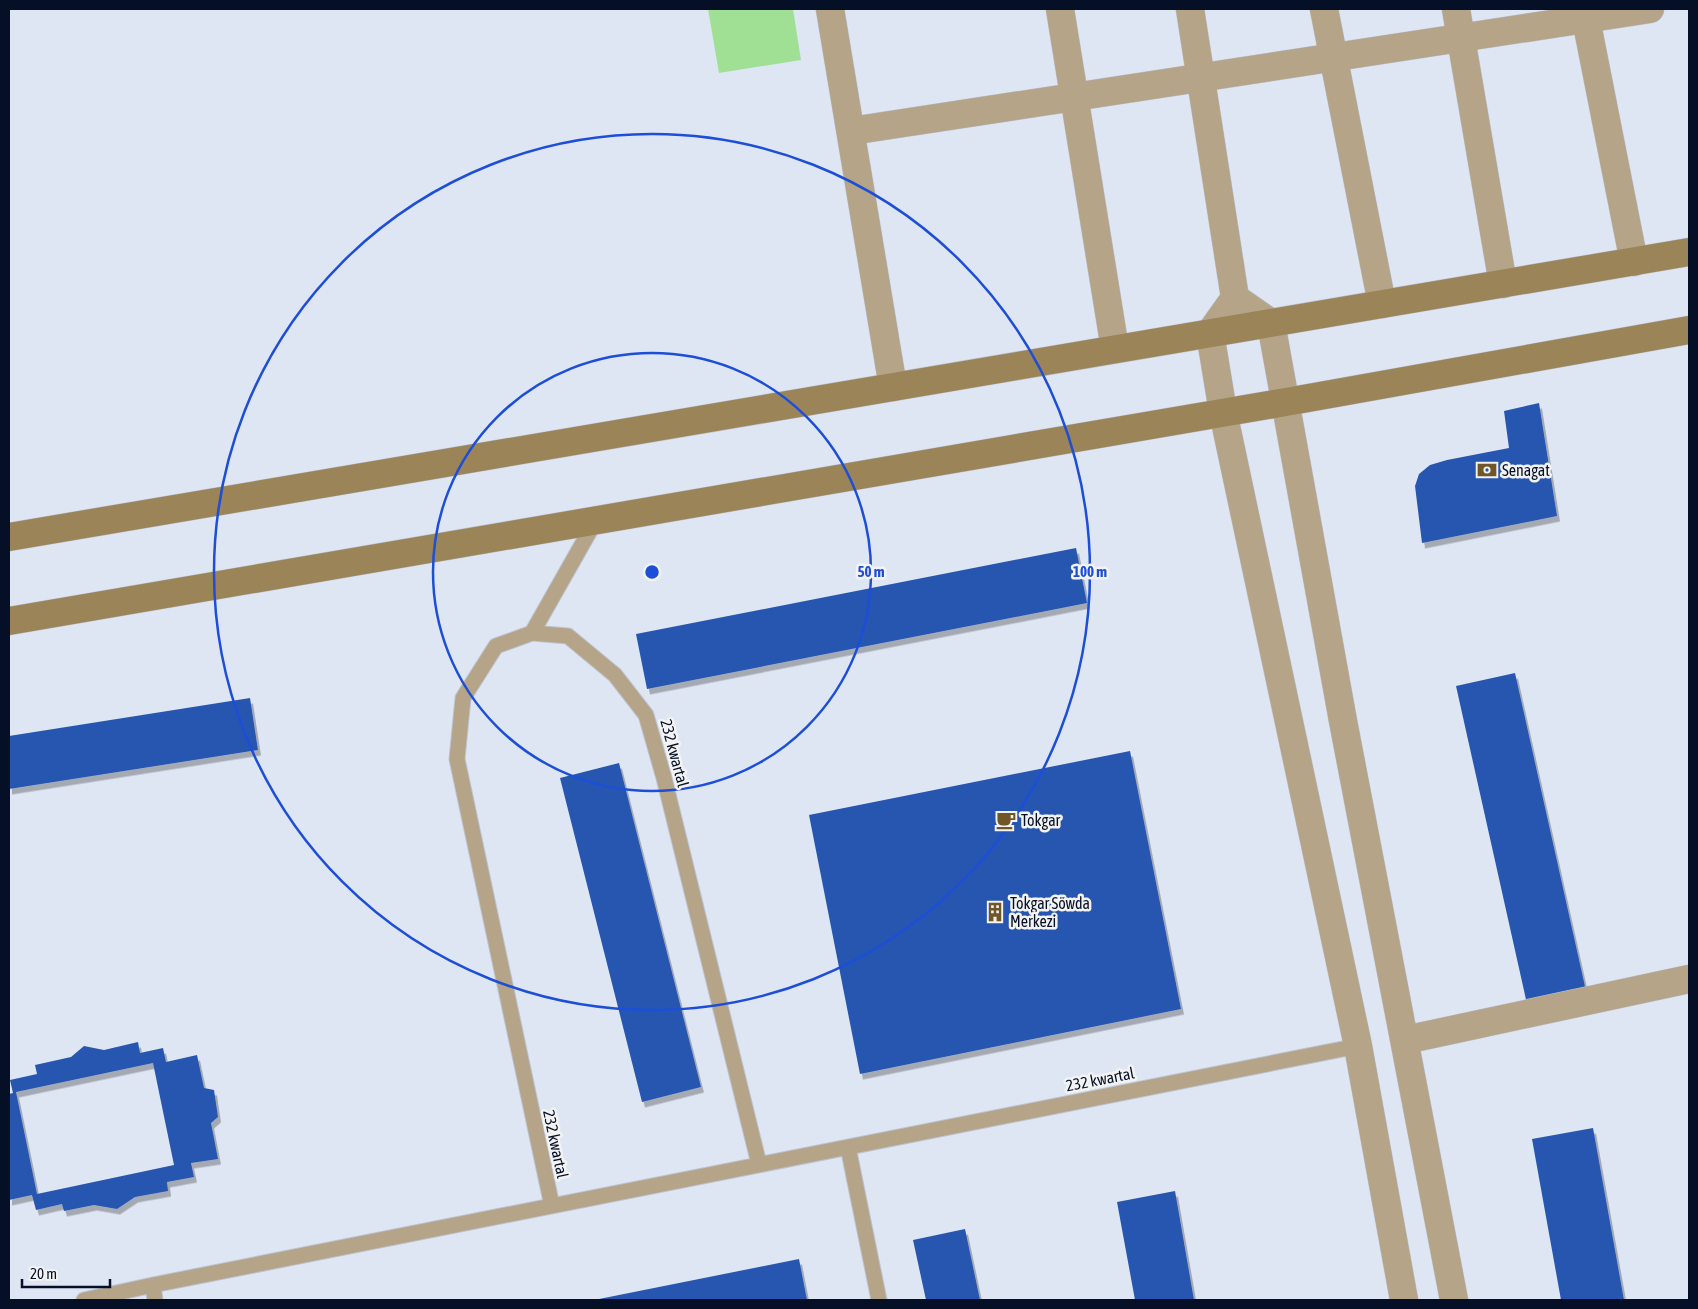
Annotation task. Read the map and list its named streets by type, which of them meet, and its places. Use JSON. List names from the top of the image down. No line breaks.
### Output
{"streets":{"lane":["232 kwartal"]},"places":{"bank":["Senagat"],"cafe":["Tokgar"],"building":["Tokgar Söwda Merkezi"]},"scale_bar":"20 m","rings":["50 m","100 m"]}
